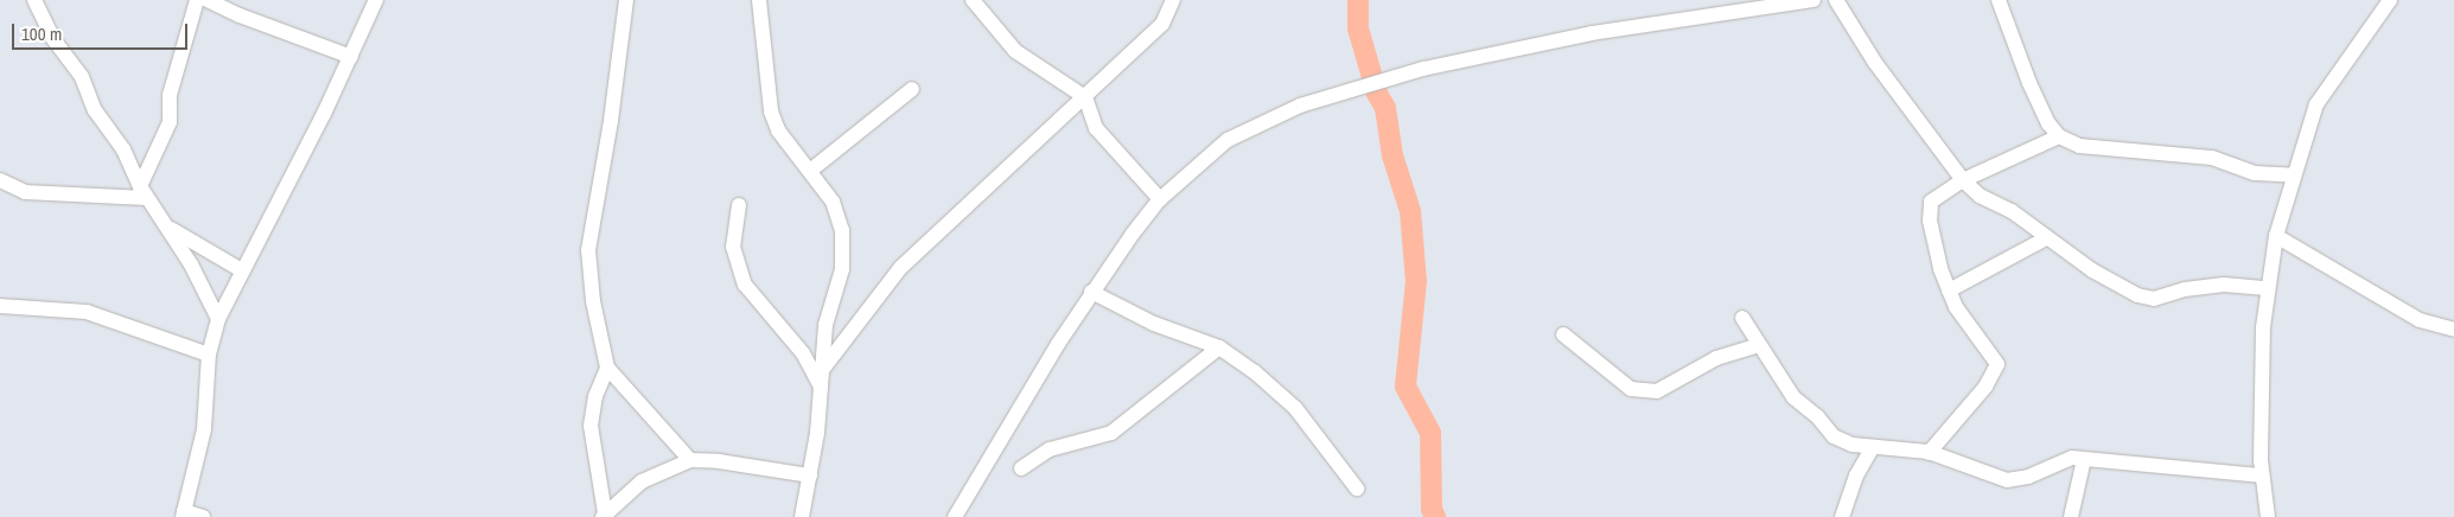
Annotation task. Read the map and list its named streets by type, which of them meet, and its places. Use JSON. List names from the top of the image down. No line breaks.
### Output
{"scale_bar":"100 m"}
